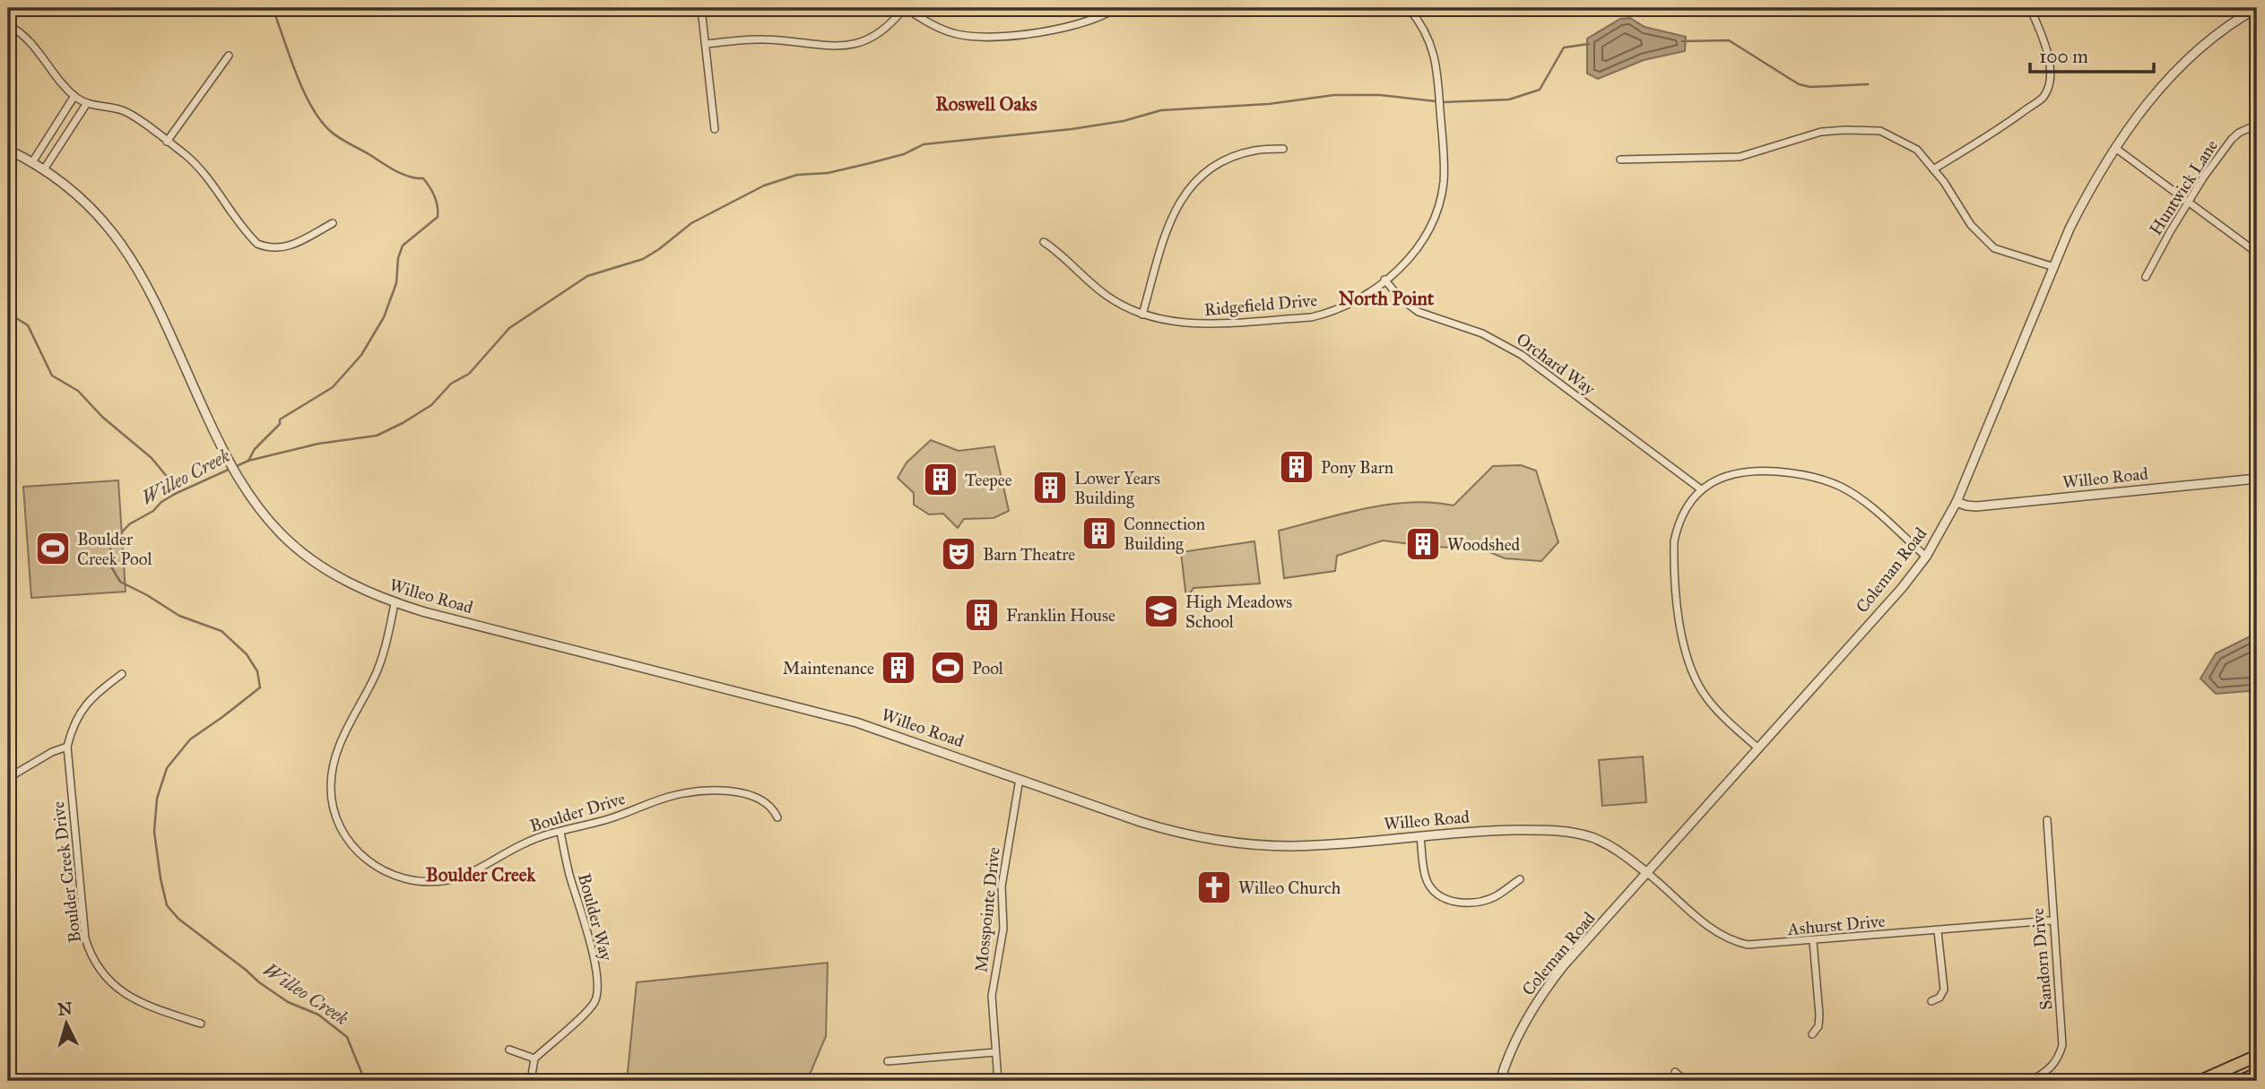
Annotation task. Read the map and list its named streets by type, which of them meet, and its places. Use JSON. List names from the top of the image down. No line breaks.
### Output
{"streets":{"street":["Huntwick Lane","Ridgefield Drive","Orchard Way","Willeo Road","Coleman Road","Boulder Drive","Boulder Creek Drive","Mosspointe Drive","Boulder Way","Ashurst Drive","Sandorn Drive"]},"crossings":[["Ridgefield Drive","Orchard Way"],["Willeo Road","Coleman Road"],["Willeo Road","Boulder Drive"],["Willeo Road","Mosspointe Drive"],["Willeo Road","Ashurst Drive"],["Coleman Road","Ashurst Drive"],["Boulder Drive","Boulder Way"],["Ashurst Drive","Sandorn Drive"]],"districts":["Roswell Oaks","North Point","Boulder Creek"],"water":["Willeo Creek"],"places":{"building":["Pony Barn","Teepee","Lower Years Building","Connection Building","Woodshed","Franklin House","Maintenance"],"sports":["Boulder Creek Pool","Pool"],"theatre":["Barn Theatre"],"school or university":["High Meadows School"],"church":["Willeo Church"]},"scale_bar":"100 m","north":"top"}
